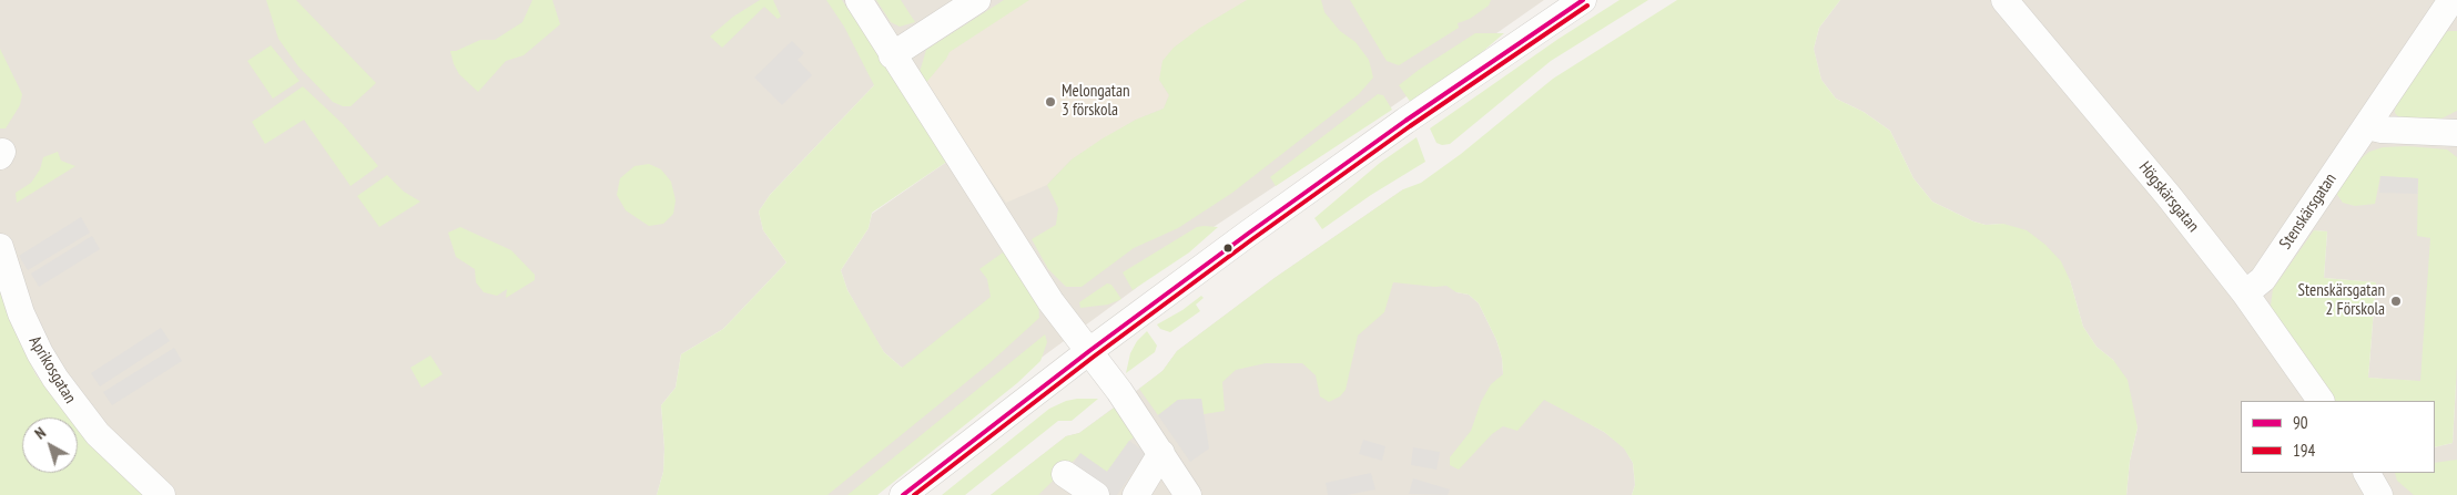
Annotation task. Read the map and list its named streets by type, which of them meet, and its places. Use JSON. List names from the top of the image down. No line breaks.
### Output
{"streets":{"street":["Högskärsgatan","Stenskärsgatan","Aprikosgatan"]},"crossings":[["Högskärsgatan","Stenskärsgatan"]],"places":["Melongatan 3 förskola","Stenskärsgatan 2 Förskola"],"lines":["transit line 90","transit line 194"],"legend":["90","194"],"north":"top left"}
